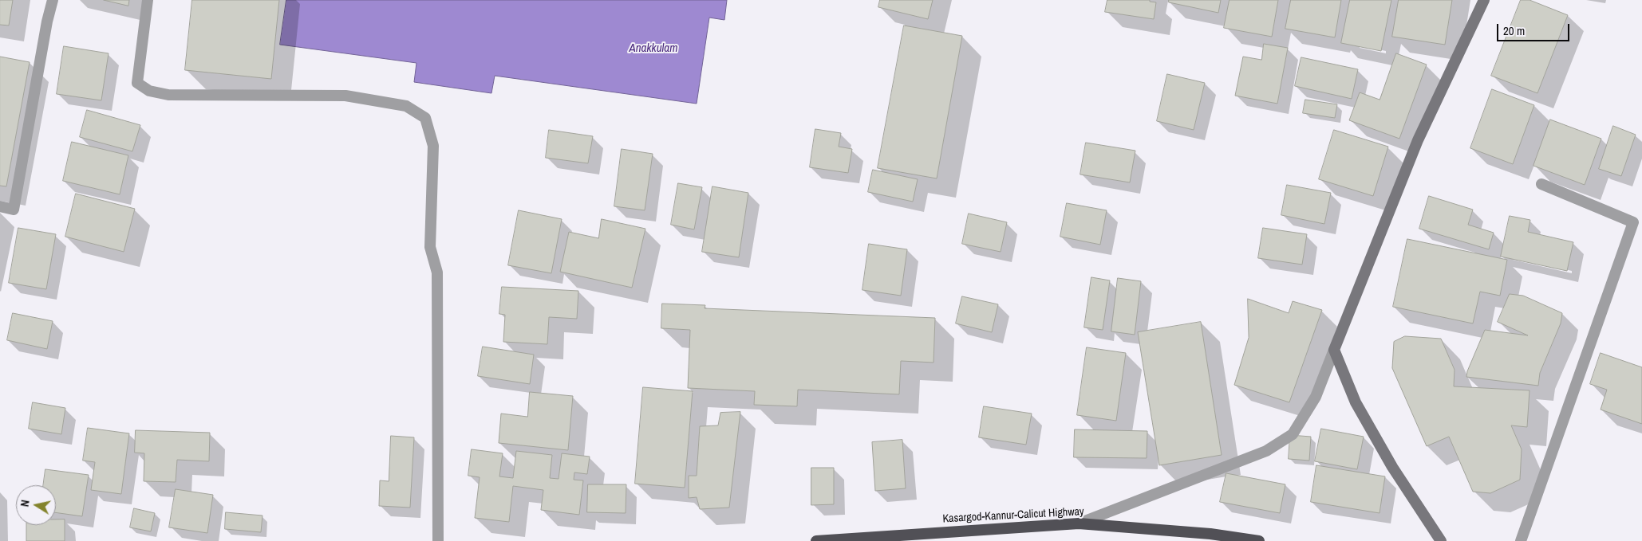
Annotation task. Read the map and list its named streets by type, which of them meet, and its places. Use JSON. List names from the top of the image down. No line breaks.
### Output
{"streets":{"highway":["Kasargod-Kannur-Calicut Highway"]},"water":["Anakkulam"],"scale_bar":"20 m","north":"left"}
